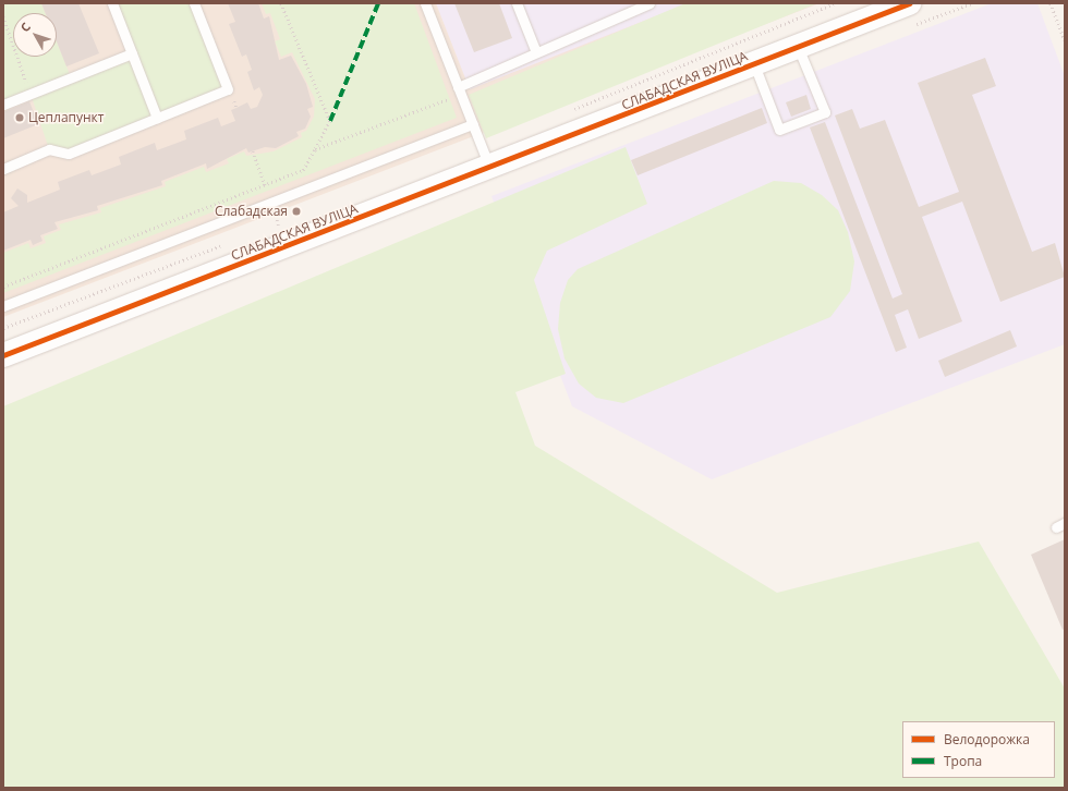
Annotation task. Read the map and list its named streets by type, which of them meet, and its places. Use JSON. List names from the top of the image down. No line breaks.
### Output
{"streets":{"street":["СЛАБАДСКАЯ ВУЛІЦА"]},"places":["Цеплапункт","Слабадская"],"legend":["Велодорожка","Тропа"],"north":"top left"}
